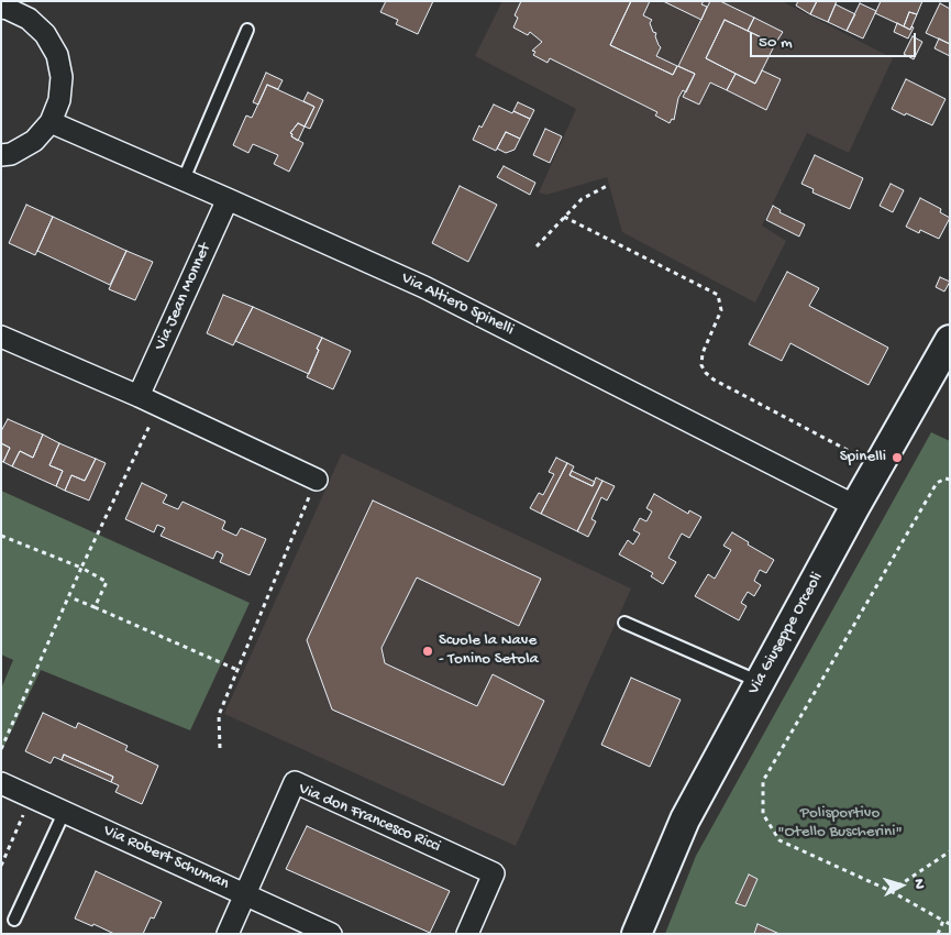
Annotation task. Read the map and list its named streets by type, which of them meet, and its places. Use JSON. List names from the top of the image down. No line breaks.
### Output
{"streets":{"street":["Via Jean Monnet","Via Altiero Spinelli","Via Giuseppe Orceoli","Via don Francesco Ricci","Via Robert Schuman"]},"crossings":[["Via Jean Monnet","Via Altiero Spinelli"],["Via Altiero Spinelli","Via Giuseppe Orceoli"],["Via don Francesco Ricci","Via Robert Schuman"]],"parks":["Polisportivo \"Otello Buscherini\""],"places":["Spinelli","Scuole la Nave - Tonino Setola"],"scale_bar":"50 m","north":"right"}
